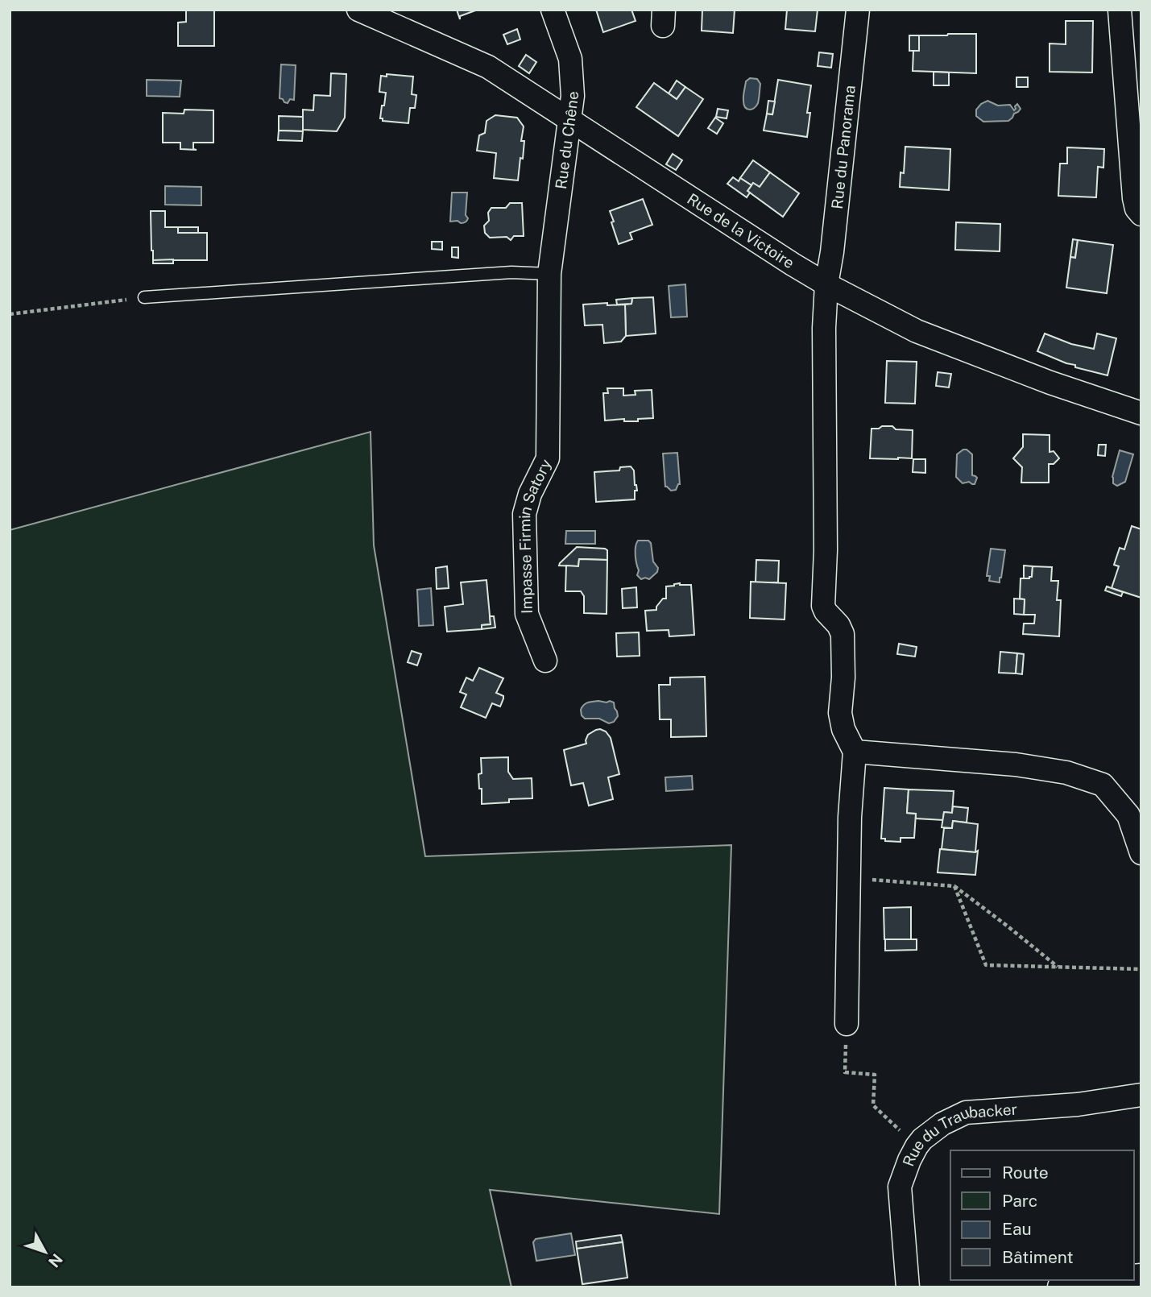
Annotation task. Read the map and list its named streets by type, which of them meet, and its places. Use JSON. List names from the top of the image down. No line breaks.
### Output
{"streets":{"street":["Rue du Chêne","Rue du Panorama","Rue de la Victoire","Impasse Firmin Satory","Rue du Traubacker"]},"crossings":[["Rue du Chêne","Rue de la Victoire"],["Rue du Chêne","Impasse Firmin Satory"],["Rue du Panorama","Rue de la Victoire"]],"legend":["Route","Parc","Eau","Bâtiment"],"north":"bottom right"}
